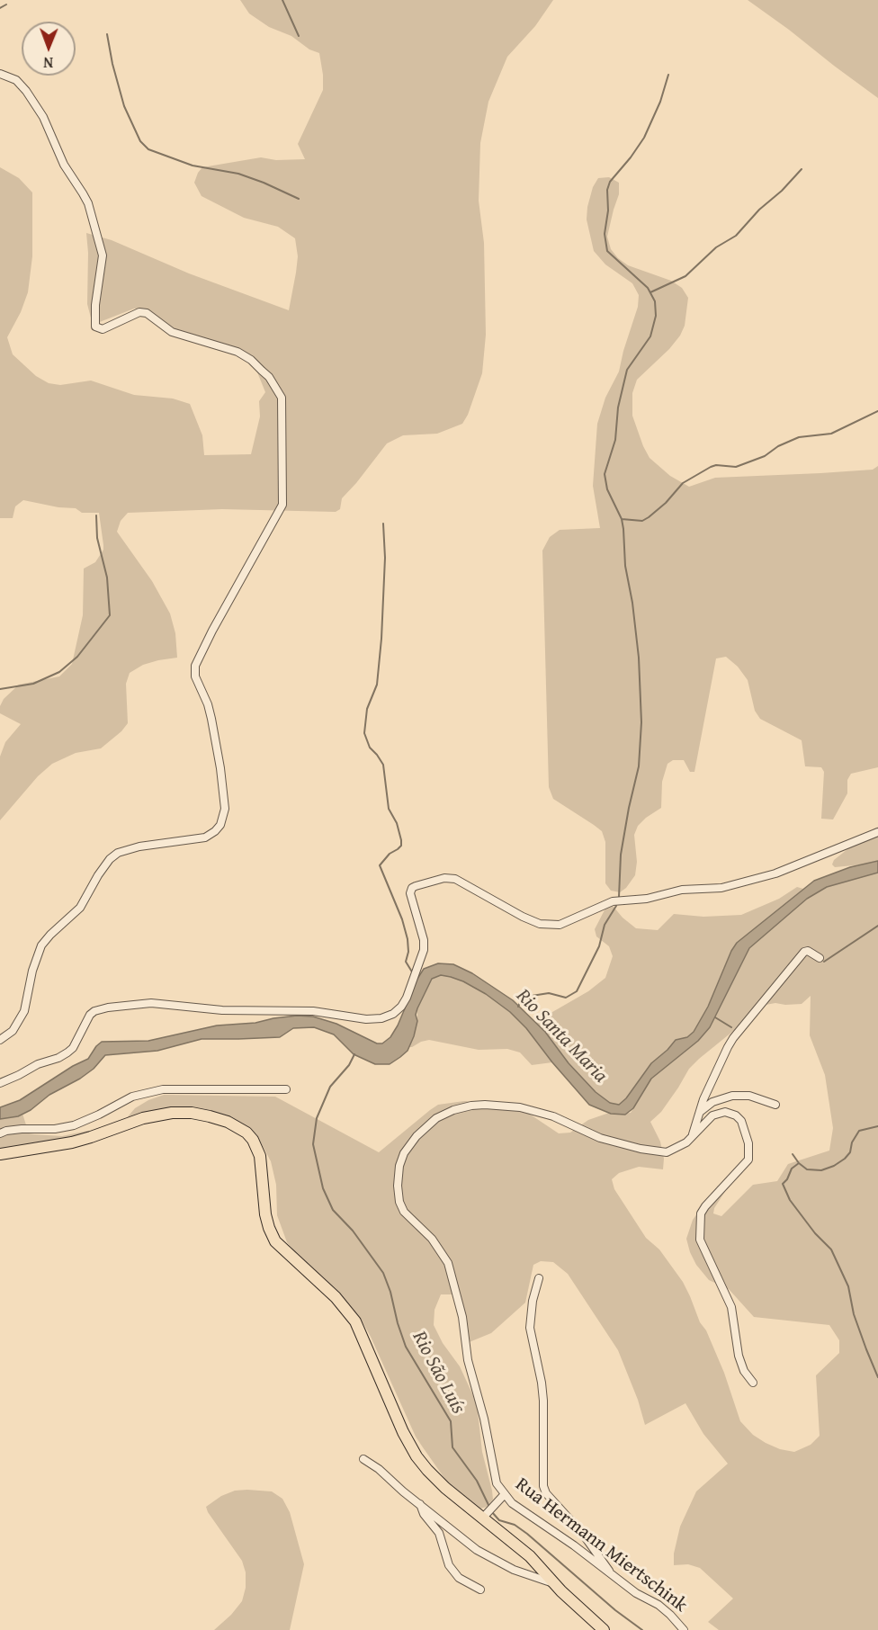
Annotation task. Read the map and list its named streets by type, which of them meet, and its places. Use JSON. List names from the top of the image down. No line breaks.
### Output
{"streets":{"street":["Rua Hermann Miertschink"]},"water":["Rio Santa Maria","Rio São Luís"],"north":"bottom"}
